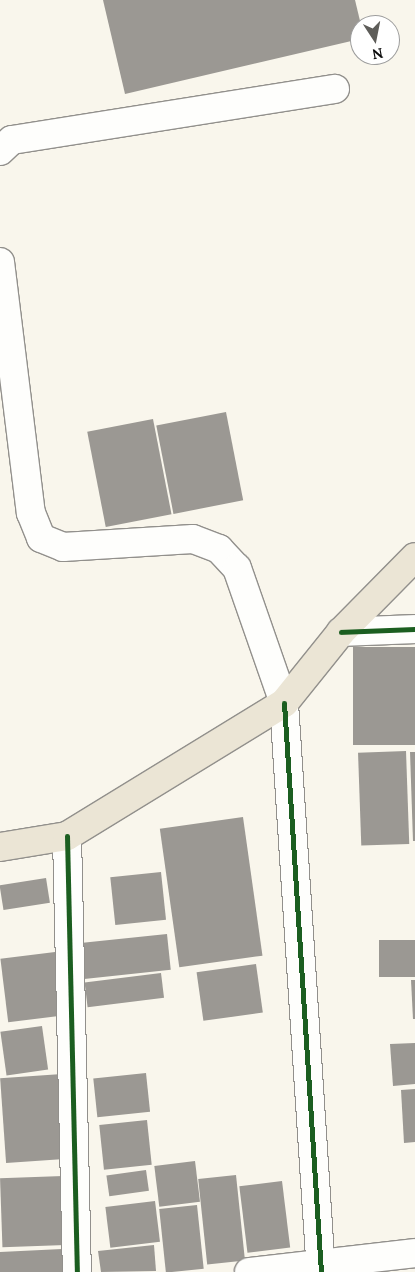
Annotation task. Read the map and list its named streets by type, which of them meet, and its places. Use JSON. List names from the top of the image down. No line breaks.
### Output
{"north":"bottom"}
